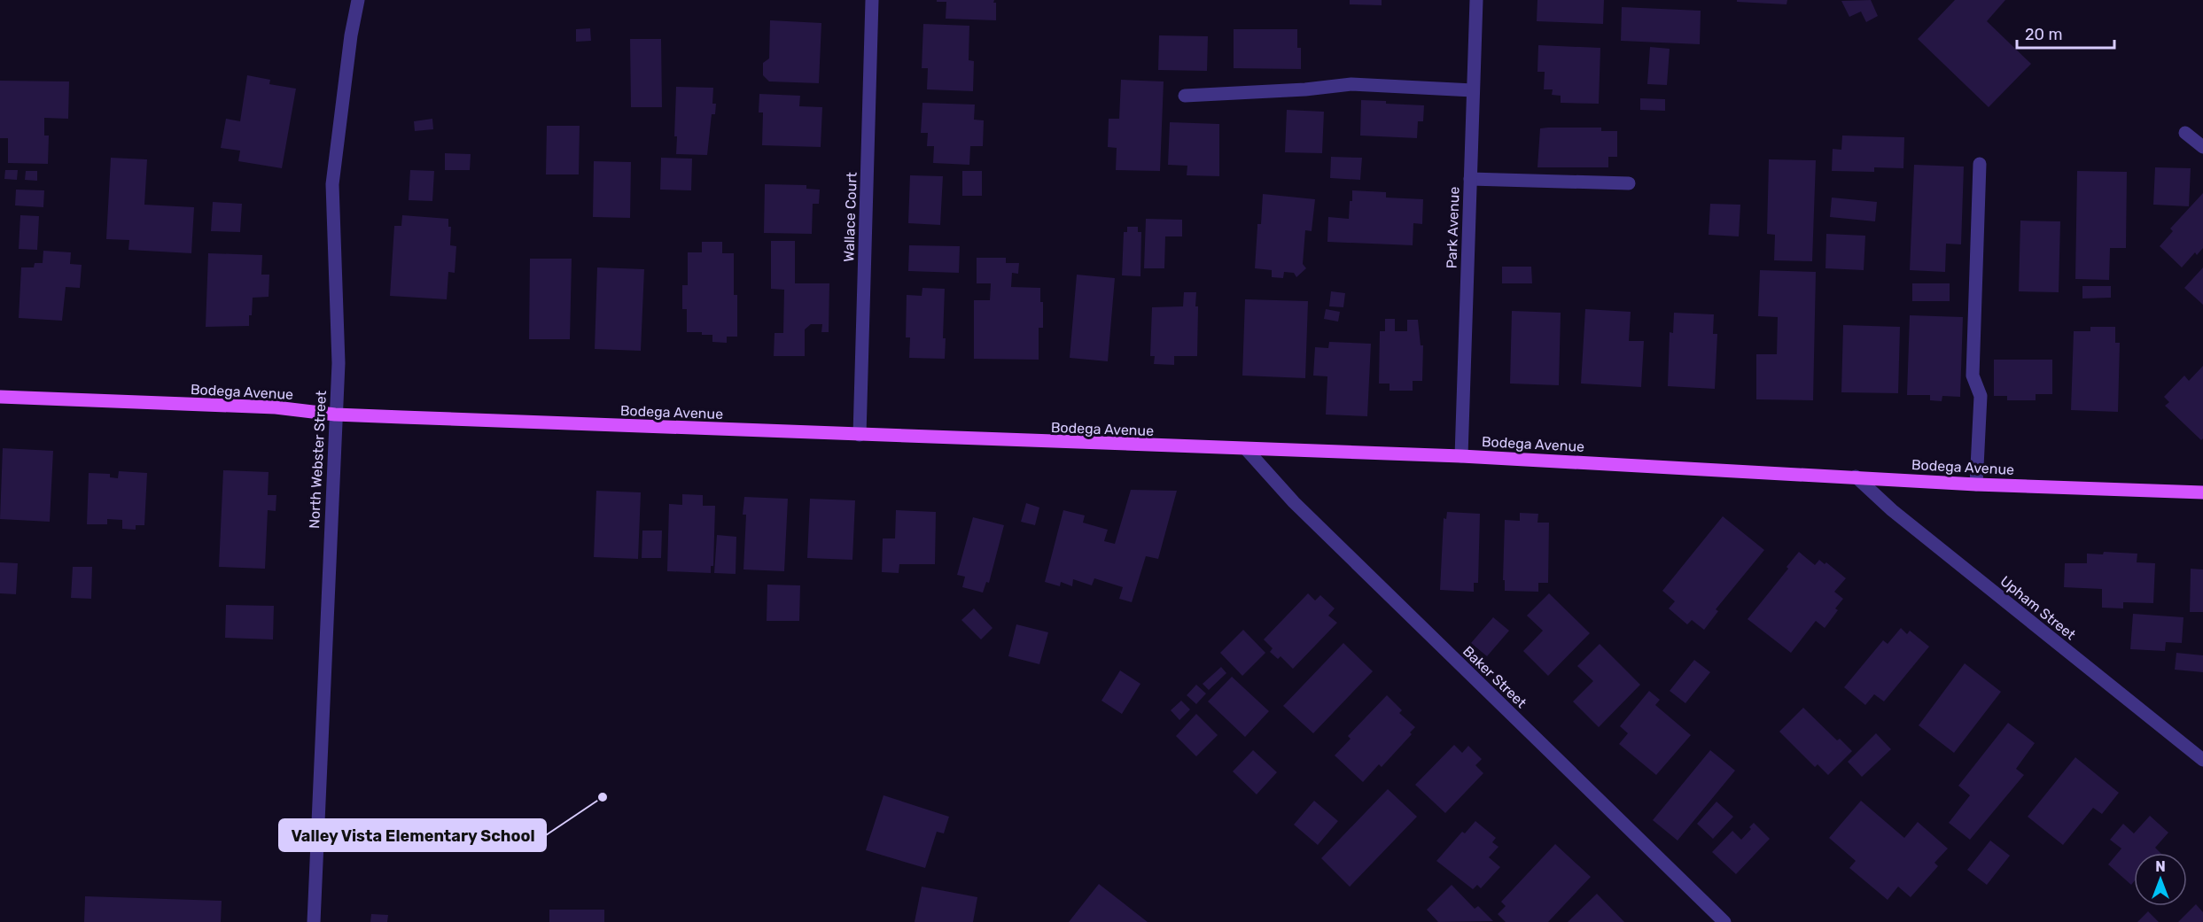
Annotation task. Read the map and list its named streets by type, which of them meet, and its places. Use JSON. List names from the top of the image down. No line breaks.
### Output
{"streets":{"main road":["Bodega Avenue"],"street":["Wallace Court","Park Avenue","North Webster Street","Upham Street","Baker Street"]},"crossings":[["Wallace Court","Bodega Avenue"],["Park Avenue","Bodega Avenue"],["Bodega Avenue","North Webster Street"],["Bodega Avenue","Upham Street"],["Bodega Avenue","Baker Street"]],"places":["Valley Vista Elementary School"],"scale_bar":"20 m","north":"top"}
